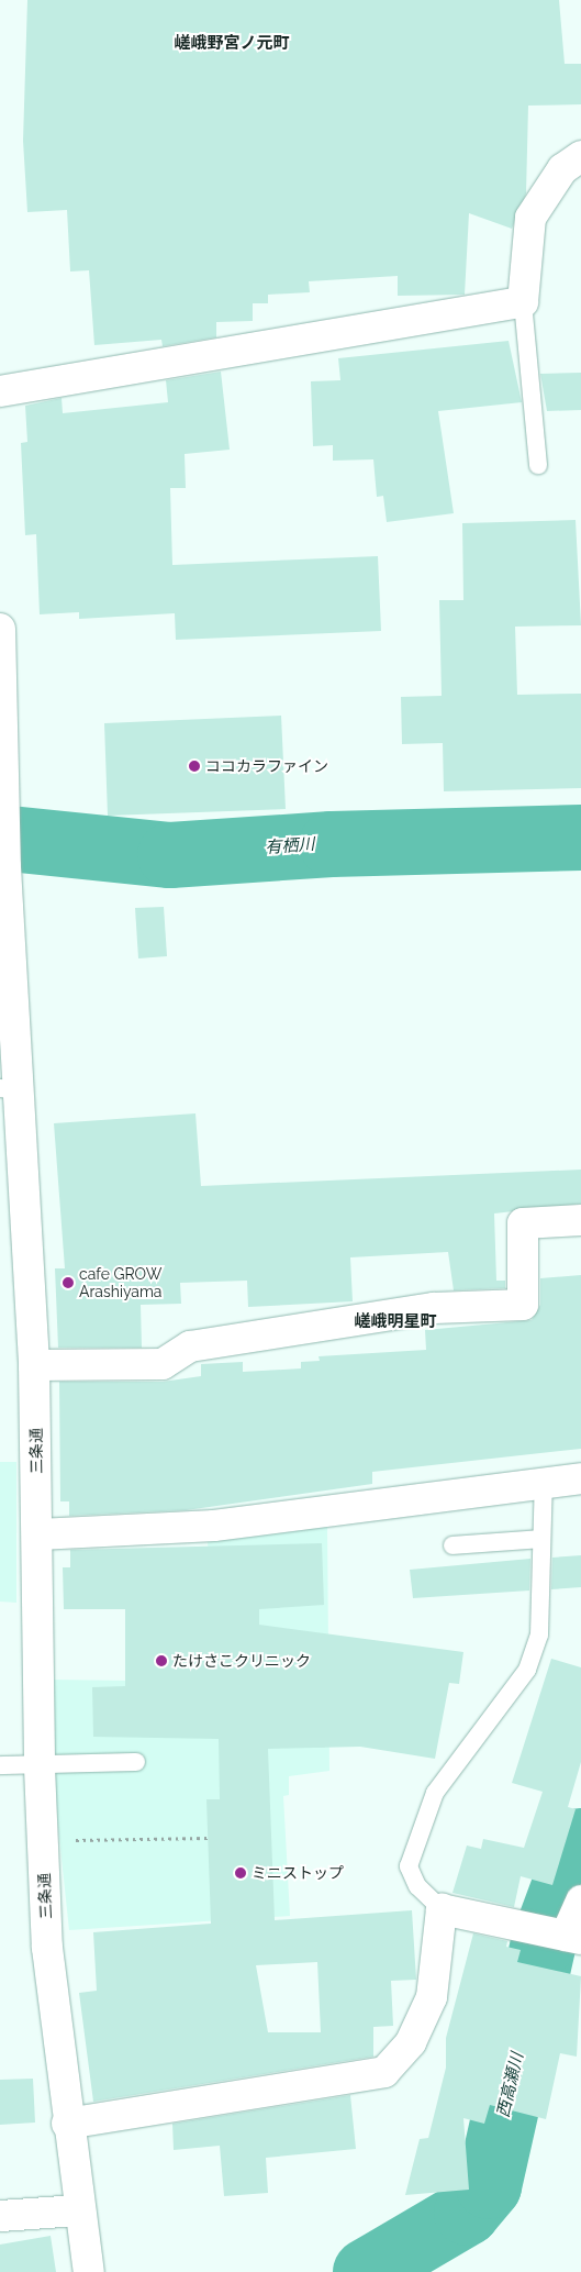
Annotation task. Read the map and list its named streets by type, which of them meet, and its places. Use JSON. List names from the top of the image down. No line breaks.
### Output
{"streets":{"street":["三条通"]},"districts":["嵯峨野宮ノ元町","嵯峨明星町"],"water":["有栖川","西高瀬川"],"places":["ココカラファイン","cafe GROW Arashiyama","たけさこクリニック","ミニストップ"]}
